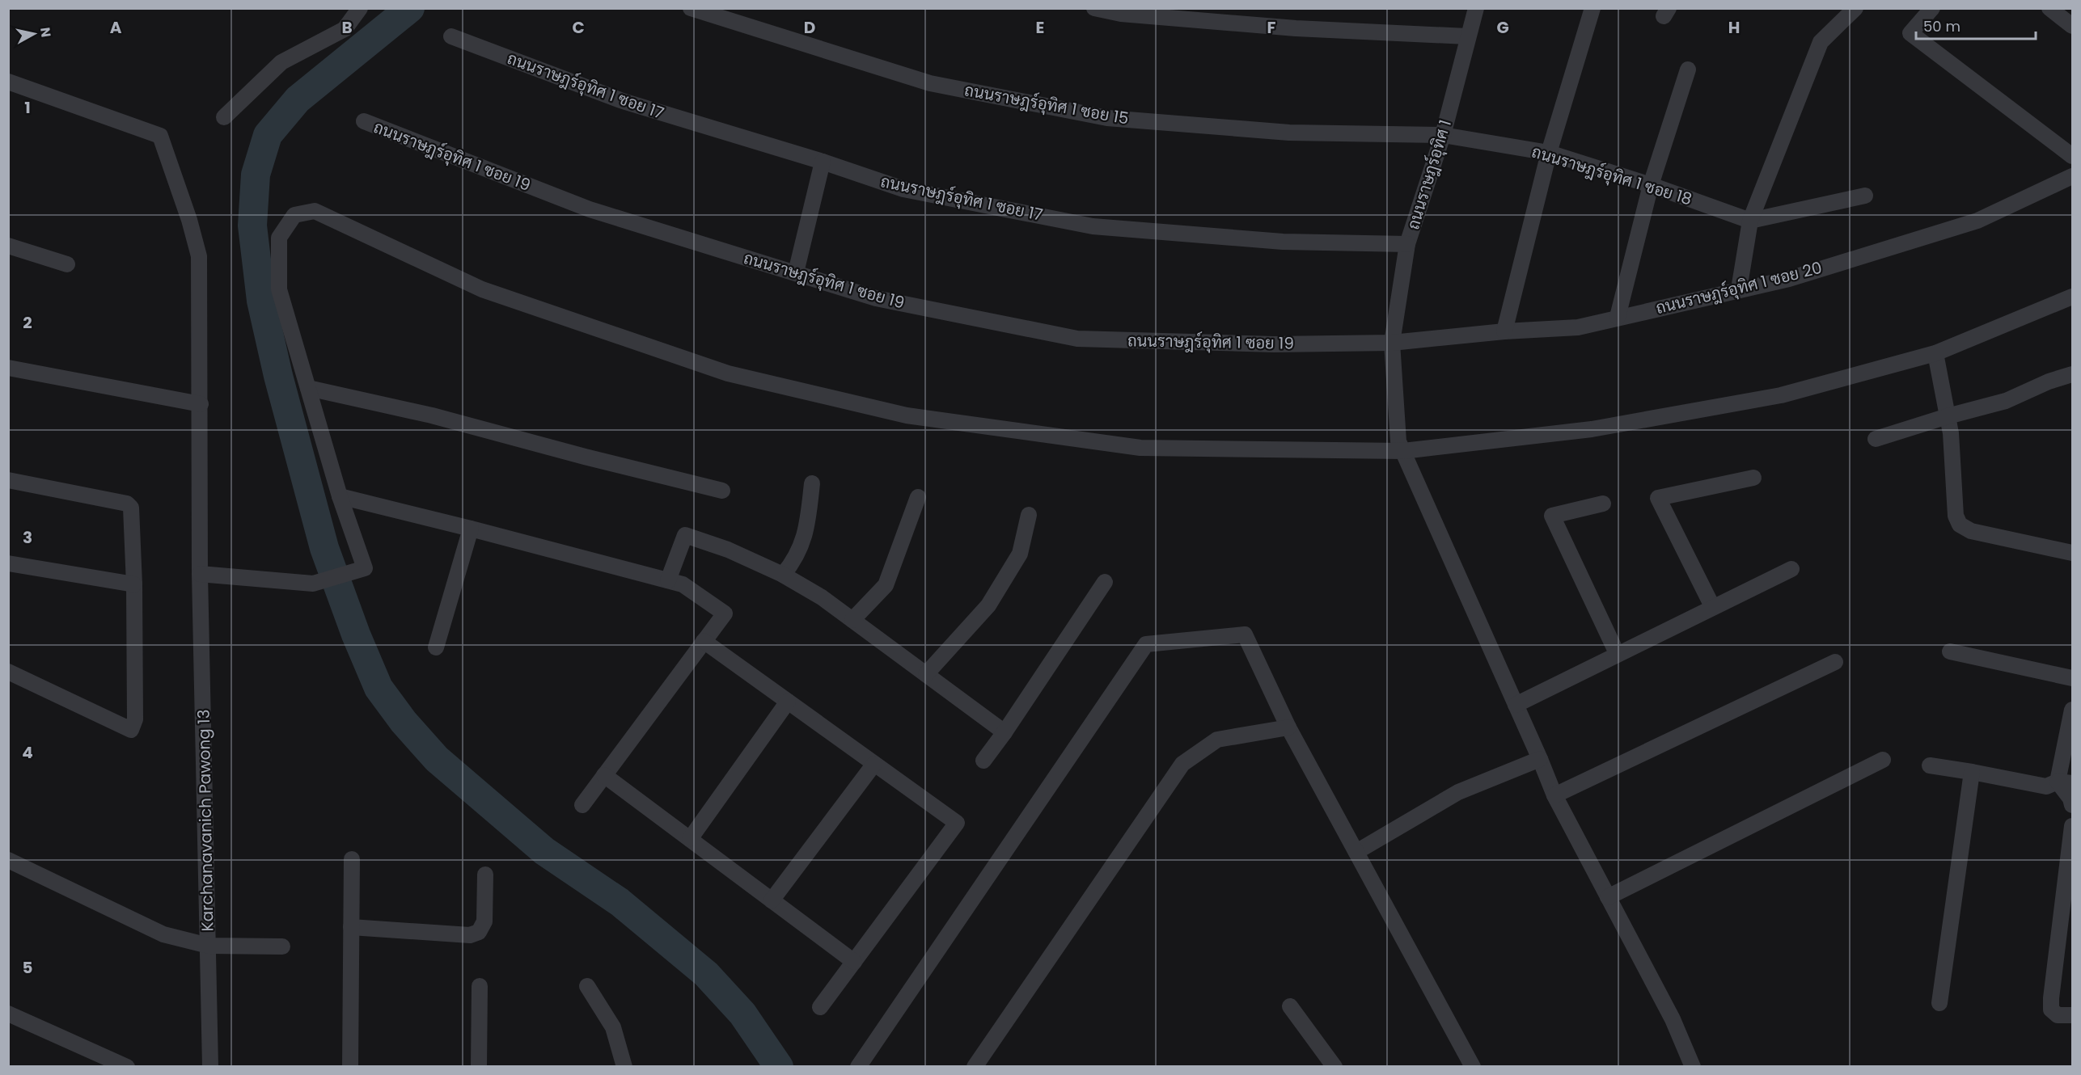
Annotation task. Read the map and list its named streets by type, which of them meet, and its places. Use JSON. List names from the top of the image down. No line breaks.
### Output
{"streets":{"street":["ถนนราษฎร์อุทิศ 1 ซอย 17","ถนนราษฎร์อุทิศ 1 ซอย 15","ถนนราษฎร์อุทิศ 1 ซอย 19","ถนนราษฎร์อุทิศ 1","ถนนราษฎร์อุทิศ 1 ซอย 18","ถนนราษฎร์อุทิศ 1 ซอย 20","Karchanavanich Pawong 13"]},"crossings":[["ถนนราษฎร์อุทิศ 1 ซอย 17","ถนนราษฎร์อุทิศ 1"],["ถนนราษฎร์อุทิศ 1 ซอย 15","ถนนราษฎร์อุทิศ 1"],["ถนนราษฎร์อุทิศ 1 ซอย 15","ถนนราษฎร์อุทิศ 1 ซอย 18"],["ถนนราษฎร์อุทิศ 1 ซอย 19","ถนนราษฎร์อุทิศ 1"],["ถนนราษฎร์อุทิศ 1 ซอย 19","ถนนราษฎร์อุทิศ 1 ซอย 20"],["ถนนราษฎร์อุทิศ 1","ถนนราษฎร์อุทิศ 1 ซอย 18"],["ถนนราษฎร์อุทิศ 1","ถนนราษฎร์อุทิศ 1 ซอย 20"]],"scale_bar":"50 m","north":"right","grid":{"columns":["A","B","C","D","E","F","G","H"],"rows":["1","2","3","4","5"]}}
